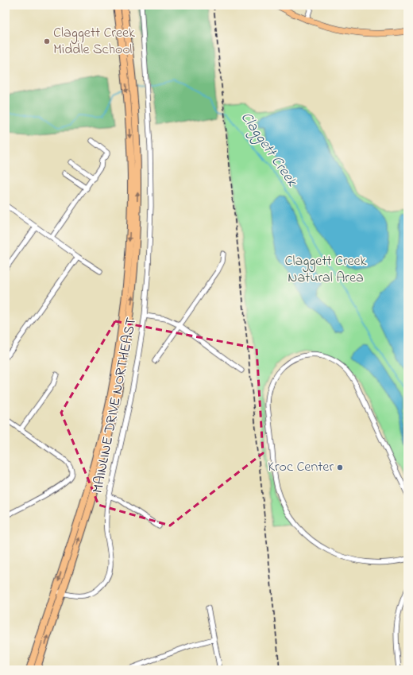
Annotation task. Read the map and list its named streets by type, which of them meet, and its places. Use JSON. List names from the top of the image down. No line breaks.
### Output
{"streets":{"street":["MAINLINE DRIVE NORTHEAST"]},"water":["Claggett Creek"],"parks":["Claggett Creek Natural Area"],"places":["Claggett Creek Middle School","Kroc Center"]}
